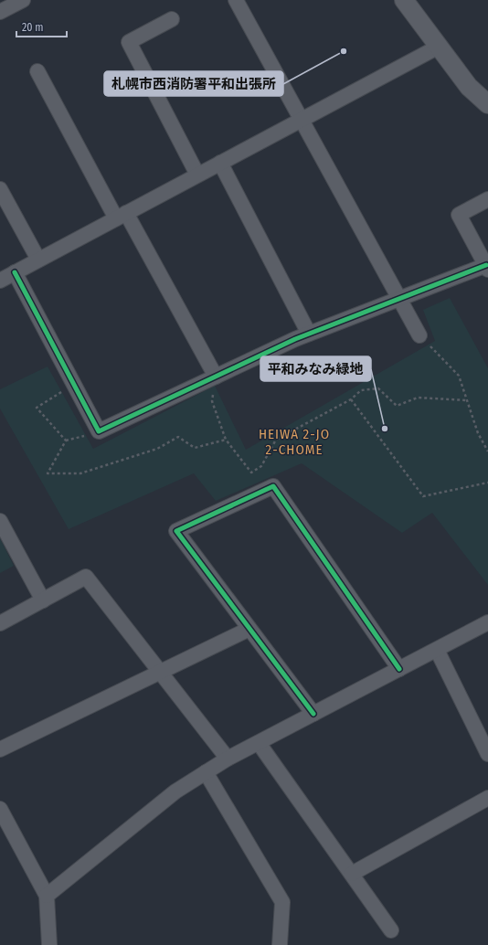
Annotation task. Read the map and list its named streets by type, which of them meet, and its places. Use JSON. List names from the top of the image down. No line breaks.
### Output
{"districts":["HEIWA 2-JO 2-CHOME"],"places":["札幌市西消防署平和出張所","平和みなみ緑地"],"scale_bar":"20 m"}
